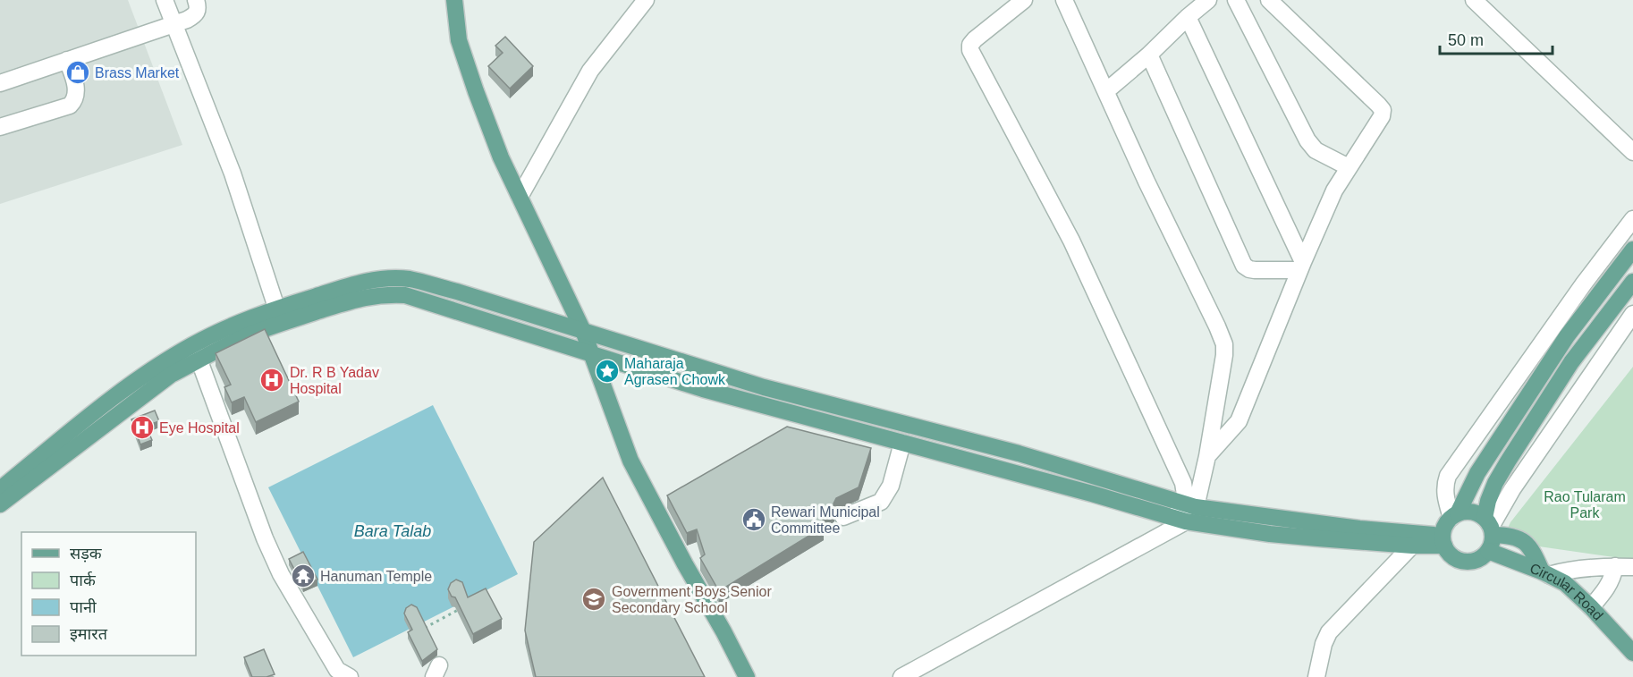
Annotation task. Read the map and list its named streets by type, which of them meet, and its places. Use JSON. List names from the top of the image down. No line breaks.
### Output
{"streets":{"main road":["Circular Road"]},"water":["Bara Talab"],"parks":["Rao Tularam Park"],"places":{"shop":["Brass Market"],"place":["Maharaja Agrasen Chowk"],"hospital":["Dr. R B Yadav Hospital","Eye Hospital"],"public building":["Rewari Municipal Committee"],"temple":["Hanuman Temple"],"school or university":["Government Boys Senior Secondary School"]},"legend":["सड़क","पार्क","पानी","इमारत"],"scale_bar":"50 m"}
